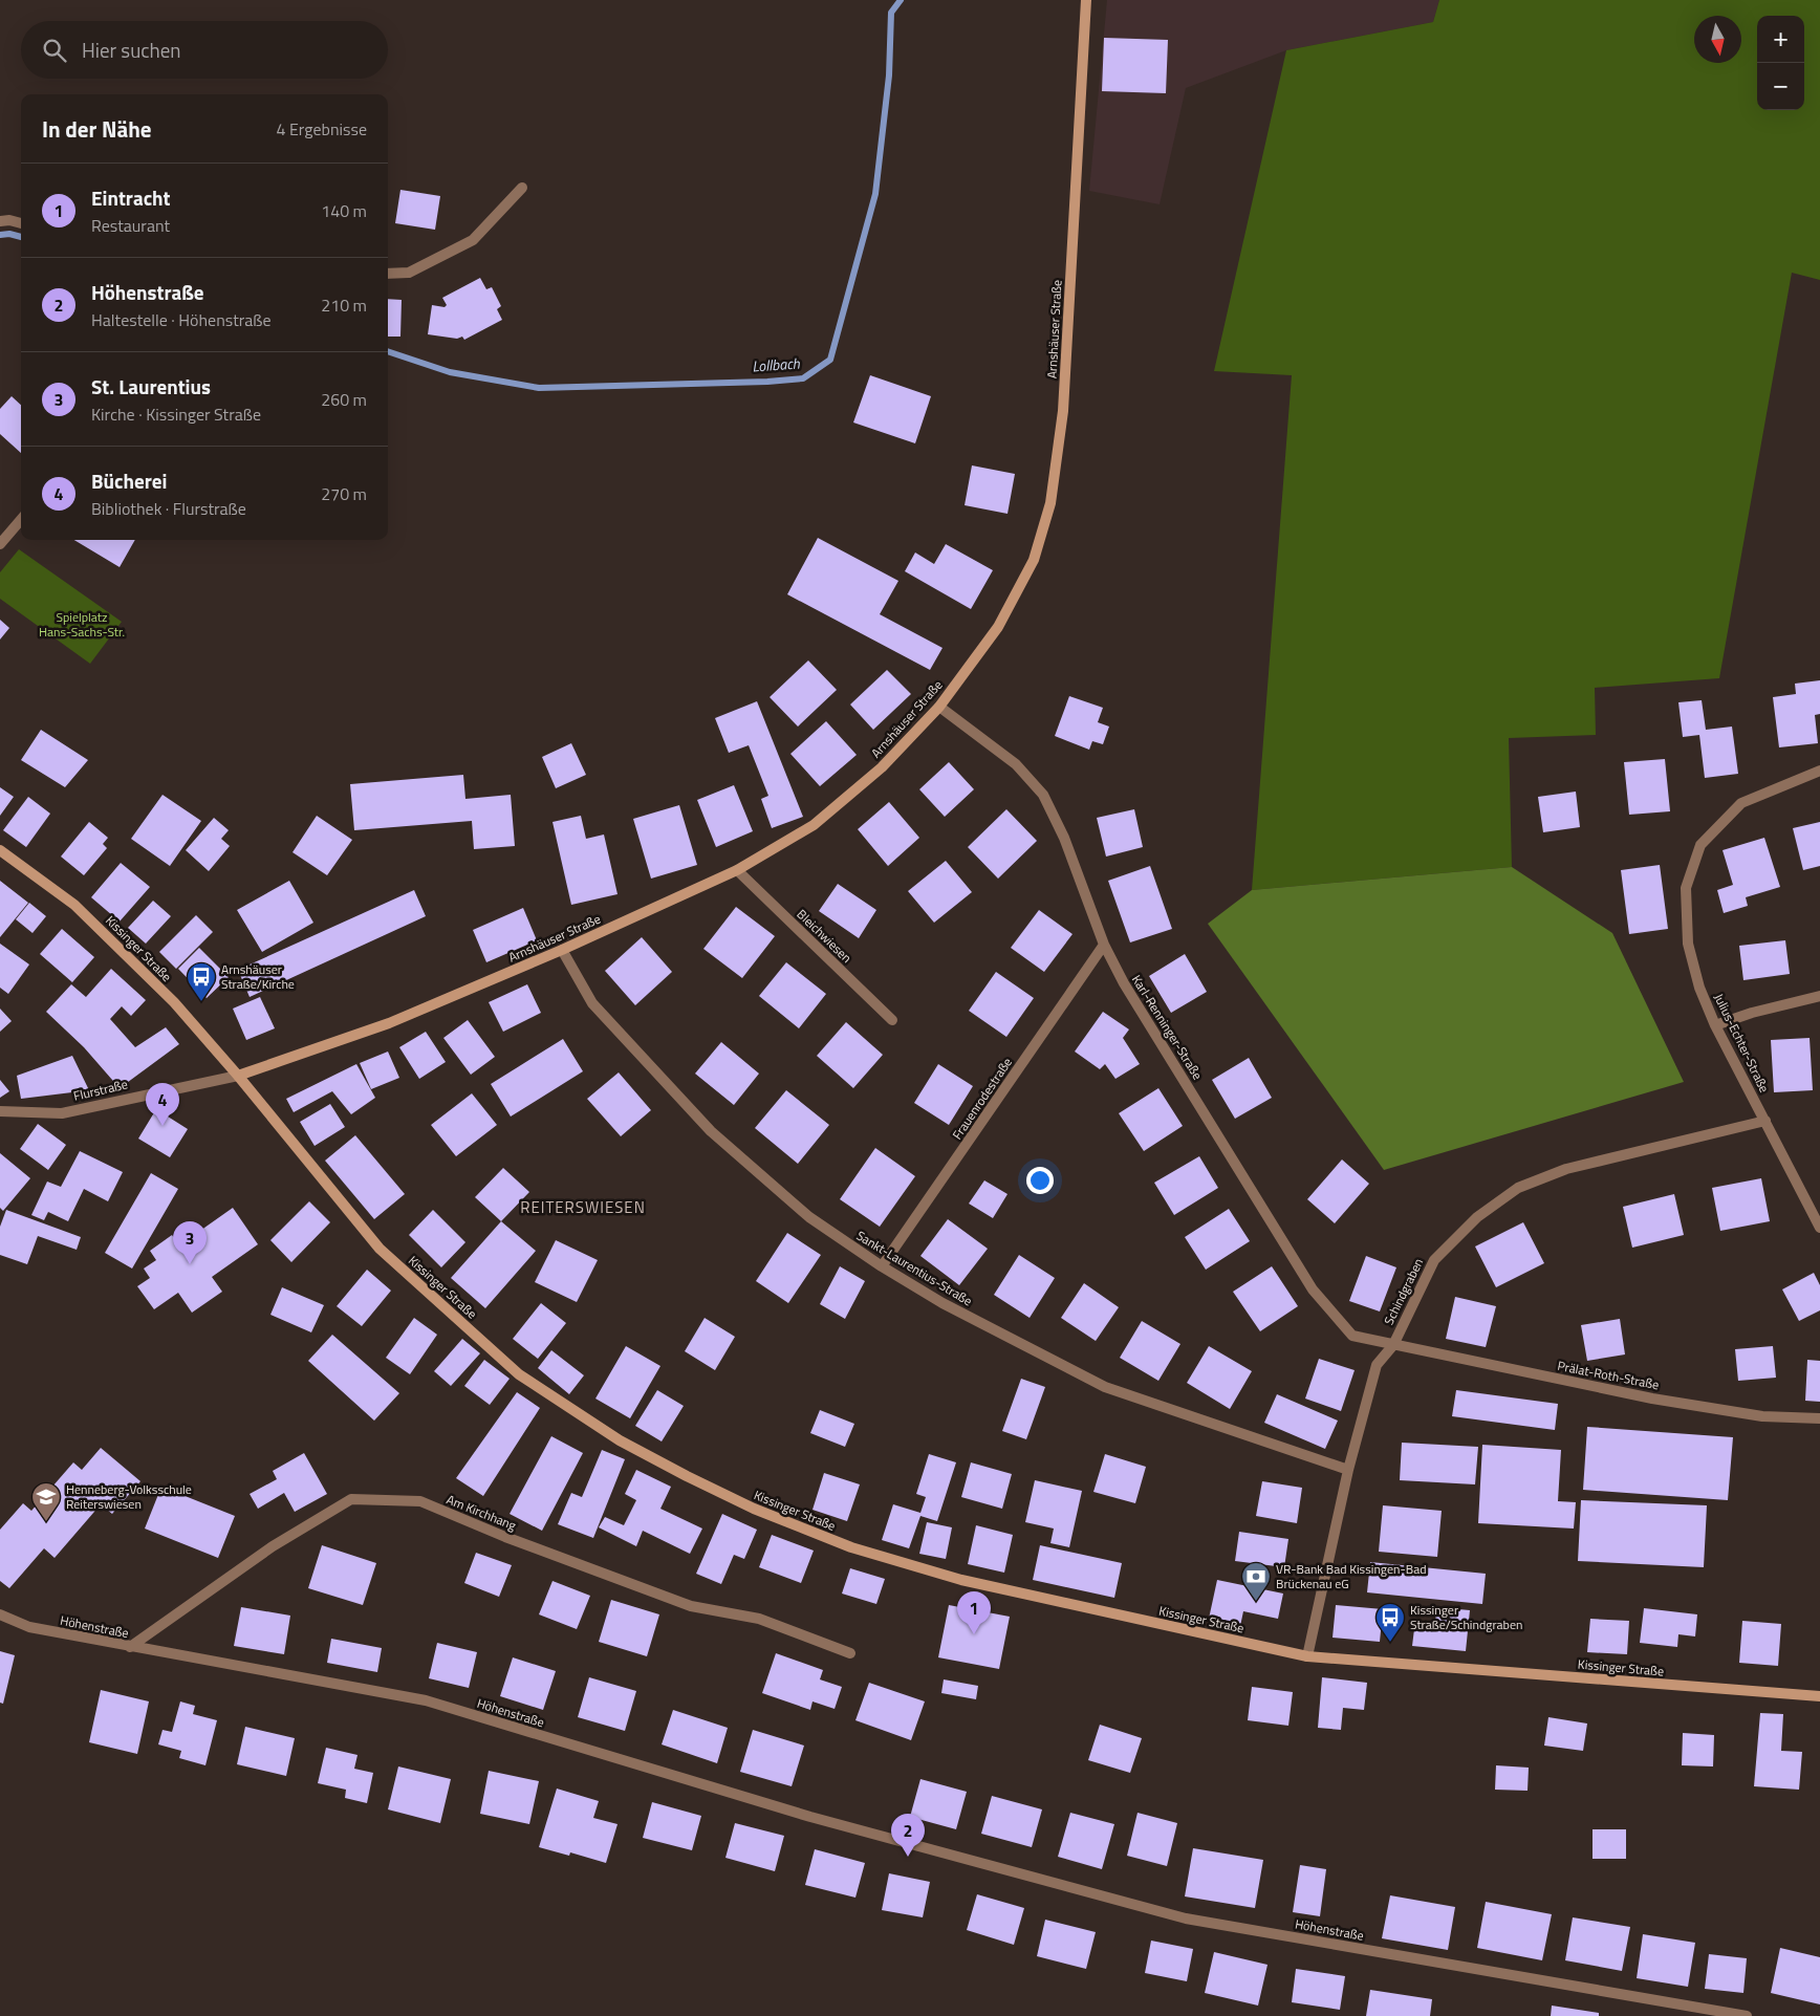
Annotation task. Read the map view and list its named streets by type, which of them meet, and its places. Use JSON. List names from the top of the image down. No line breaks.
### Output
{"streets":{"street":["Arnshäuser Straße","Bleichwiesen","Kissinger Straße","Karl-Renninger-Straße","Julius-Echter-Straße","Flurstraße","Frauenrodestraße","Sankt-Laurentius-Straße","Schindgraben","Prälat-Roth-Straße","Am Kirchhang","Höhenstraße"]},"crossings":[["Arnshäuser Straße","Bleichwiesen"],["Arnshäuser Straße","Kissinger Straße"],["Arnshäuser Straße","Karl-Renninger-Straße"],["Arnshäuser Straße","Flurstraße"],["Arnshäuser Straße","Sankt-Laurentius-Straße"],["Kissinger Straße","Flurstraße"],["Kissinger Straße","Schindgraben"],["Karl-Renninger-Straße","Frauenrodestraße"],["Karl-Renninger-Straße","Schindgraben"],["Karl-Renninger-Straße","Prälat-Roth-Straße"],["Julius-Echter-Straße","Schindgraben"],["Frauenrodestraße","Sankt-Laurentius-Straße"],["Sankt-Laurentius-Straße","Schindgraben"],["Schindgraben","Prälat-Roth-Straße"],["Am Kirchhang","Höhenstraße"]],"districts":["REITERSWIESEN"],"water":["Lollbach"],"parks":["Spielplatz Hans-Sachs-Str."],"places":{"bus stop":["Arnshäuser Straße/Kirche","Kissinger Straße/Schindgraben"],"school or university":["Henneberg-Volksschule Reiterswiesen"],"bank":["VR-Bank Bad Kissingen-Bad Brückenau eG"]},"north":"bottom","page":{"map_buttons":["+","−"],"search":"Hier suchen","heading":["In der Nähe","4 Ergebnisse"],"list":[{"mark":"1","name":"Eintracht","note":"Restaurant","value":"140 m"},{"mark":"2","name":"Höhenstraße","note":"Haltestelle · Höhenstraße","value":"210 m"},{"mark":"3","name":"St. Laurentius","note":"Kirche · Kissinger Straße","value":"260 m"},{"mark":"4","name":"Bücherei","note":"Bibliothek · Flurstraße","value":"270 m"}],"pins":["4","3","1","2"]}}
